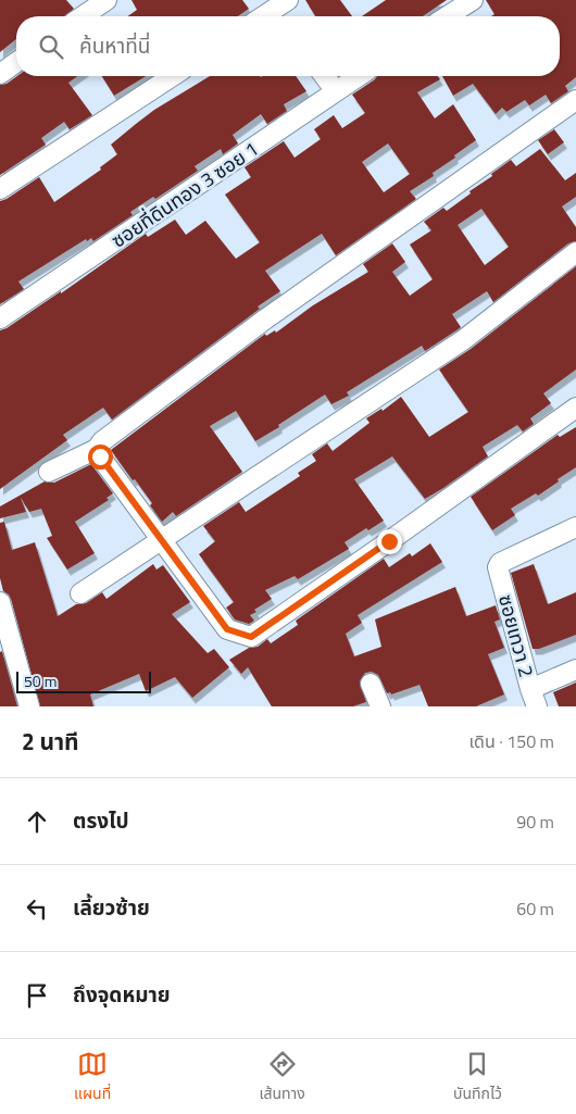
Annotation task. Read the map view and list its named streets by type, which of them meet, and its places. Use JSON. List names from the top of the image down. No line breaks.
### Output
{"streets":{"street":["ซอยที่ดินทอง 3 ซอย 1","ซอยเทวา 2"]},"scale_bar":"50 m","page":{"search":"ค้นหาที่นี่","scale":"50 m","heading":["2 นาที","เดิน · 150 m"],"list":[["ตรงไป","90 m"],["เลี้ยวซ้าย","60 m"],"ถึงจุดหมาย"],"nav":["แผนที่","เส้นทาง","บันทึกไว้"]}}
